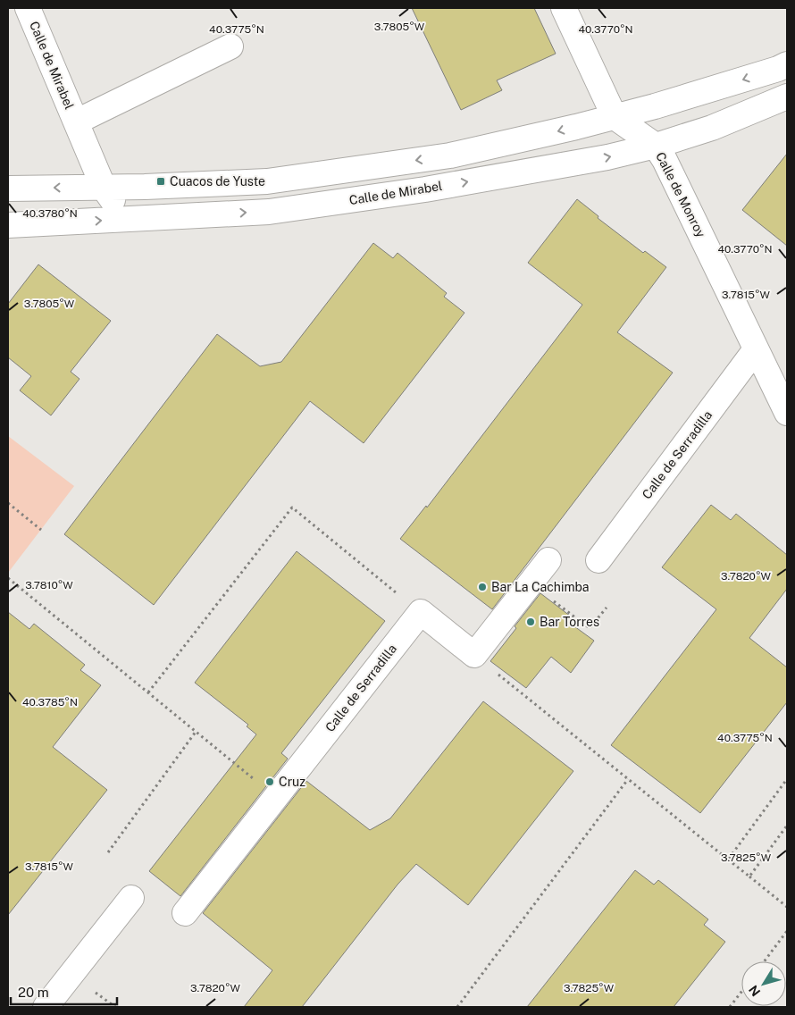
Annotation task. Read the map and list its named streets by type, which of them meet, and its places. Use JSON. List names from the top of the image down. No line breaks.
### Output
{"streets":{"street":["Calle de Mirabel","Calle de Monroy","Calle de Serradilla"]},"crossings":[["Calle de Mirabel","Calle de Monroy"],["Calle de Monroy","Calle de Serradilla"]],"places":{"transit":["Cuacos de Yuste"],"other":["Bar La Cachimba","Bar Torres","Cruz"]},"scale_bar":"20 m","north":"bottom left","coordinates":["3.7805°W","40.3775°N","40.3770°N","40.3780°N","3.7815°W","3.7820°W","3.7810°W","40.3785°N","3.7825°W"]}
